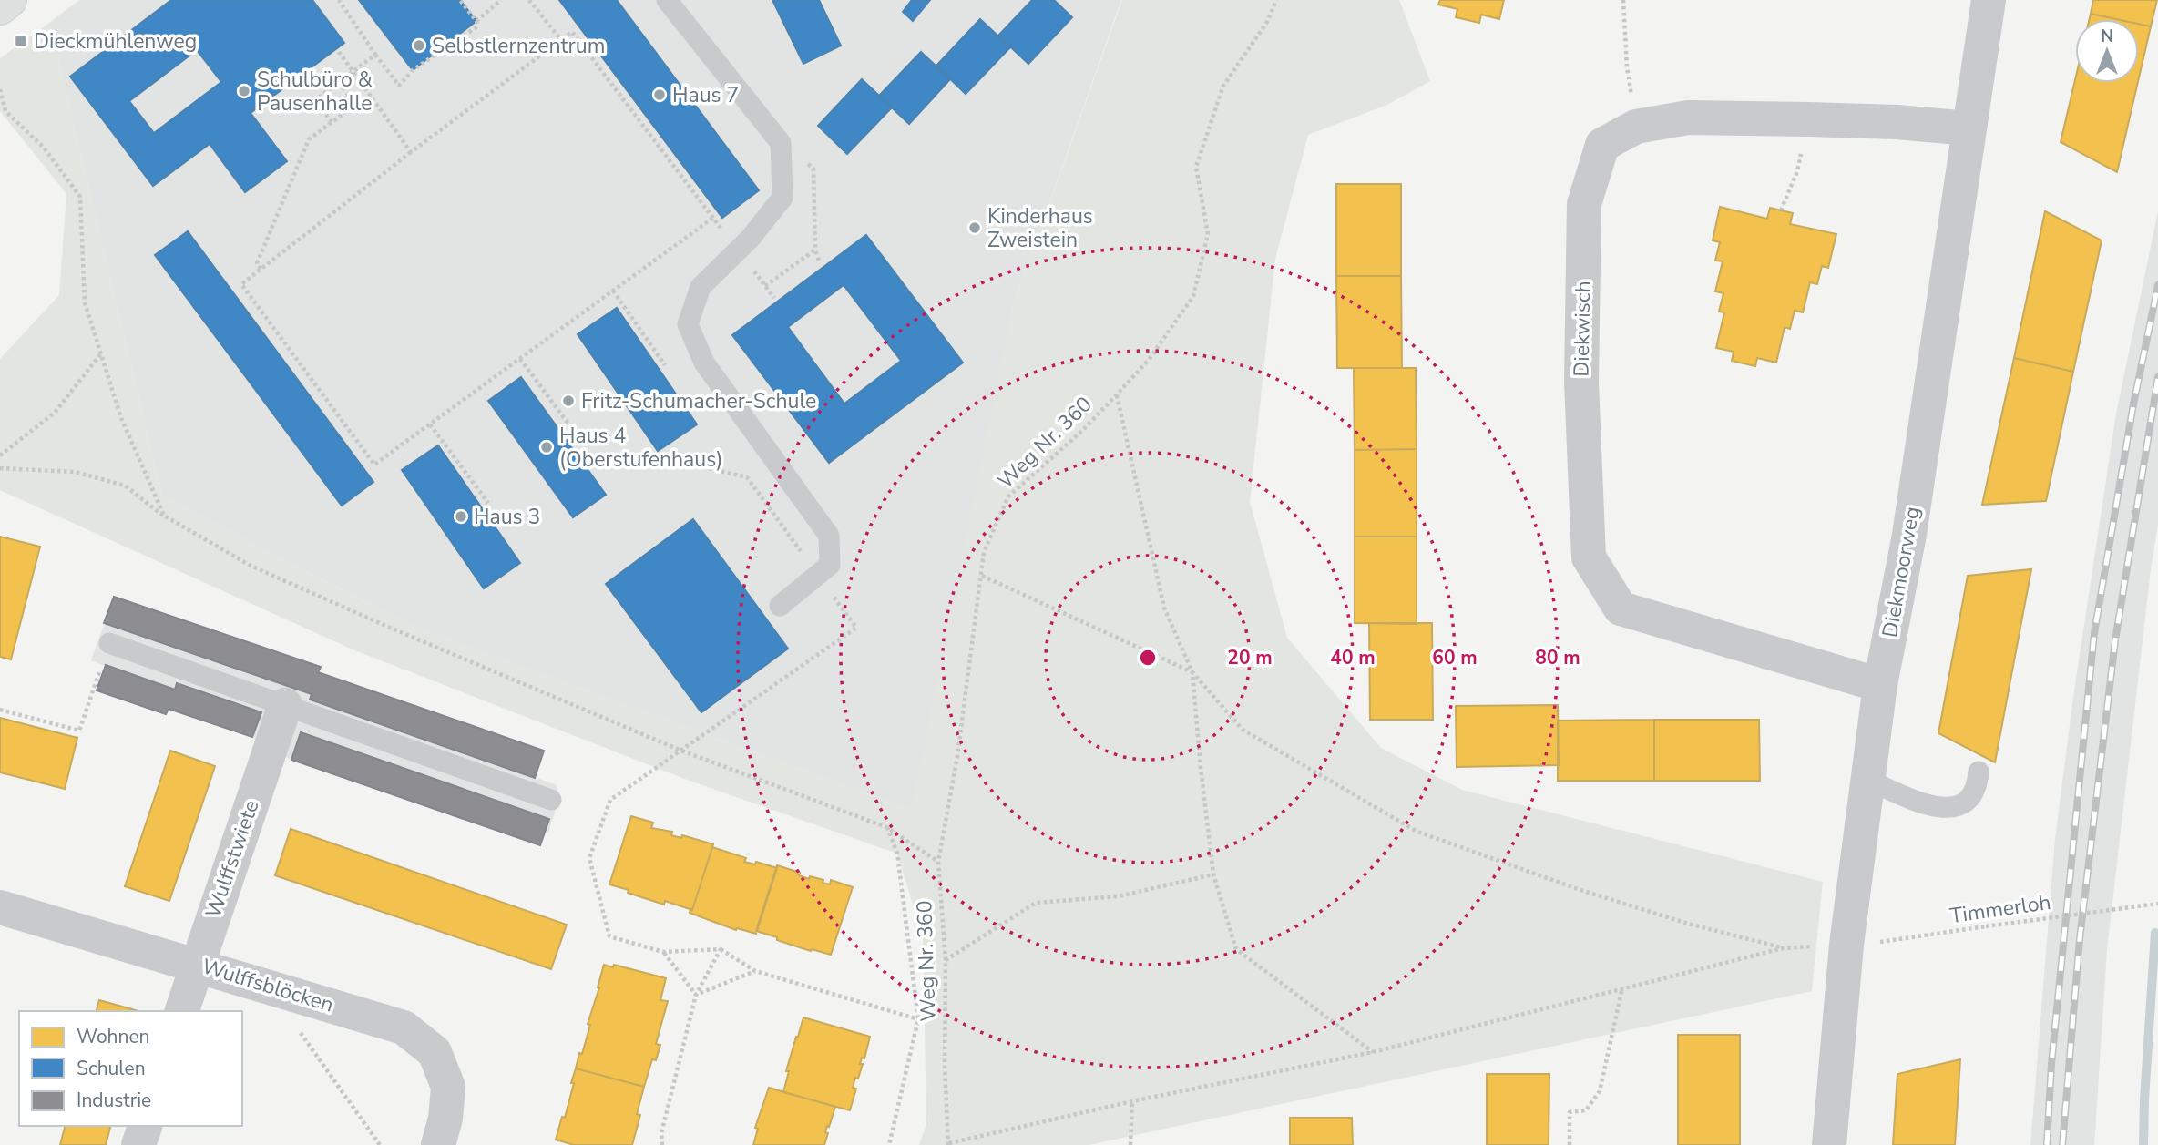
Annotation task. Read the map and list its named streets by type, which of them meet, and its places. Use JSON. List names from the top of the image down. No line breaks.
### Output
{"streets":{"street":["Diekwisch","Diekmoorweg","Wulffstwiete","Wulffsblöcken"],"path":["Weg Nr. 360","Timmerloh"]},"crossings":[["Diekwisch","Diekmoorweg"],["Diekmoorweg","Timmerloh"],["Wulffstwiete","Wulffsblöcken"]],"places":{"transit":["Dieckmühlenweg"],"other":["Selbstlernzentrum","Schulbüro & Pausenhalle","Haus 7","Kinderhaus Zweistein","Fritz-Schumacher-Schule","Haus 4 (Oberstufenhaus)","Haus 3"]},"legend":["Wohnen","Schulen","Industrie"],"north":"top","rings":["20 m","40 m","60 m","80 m"]}
